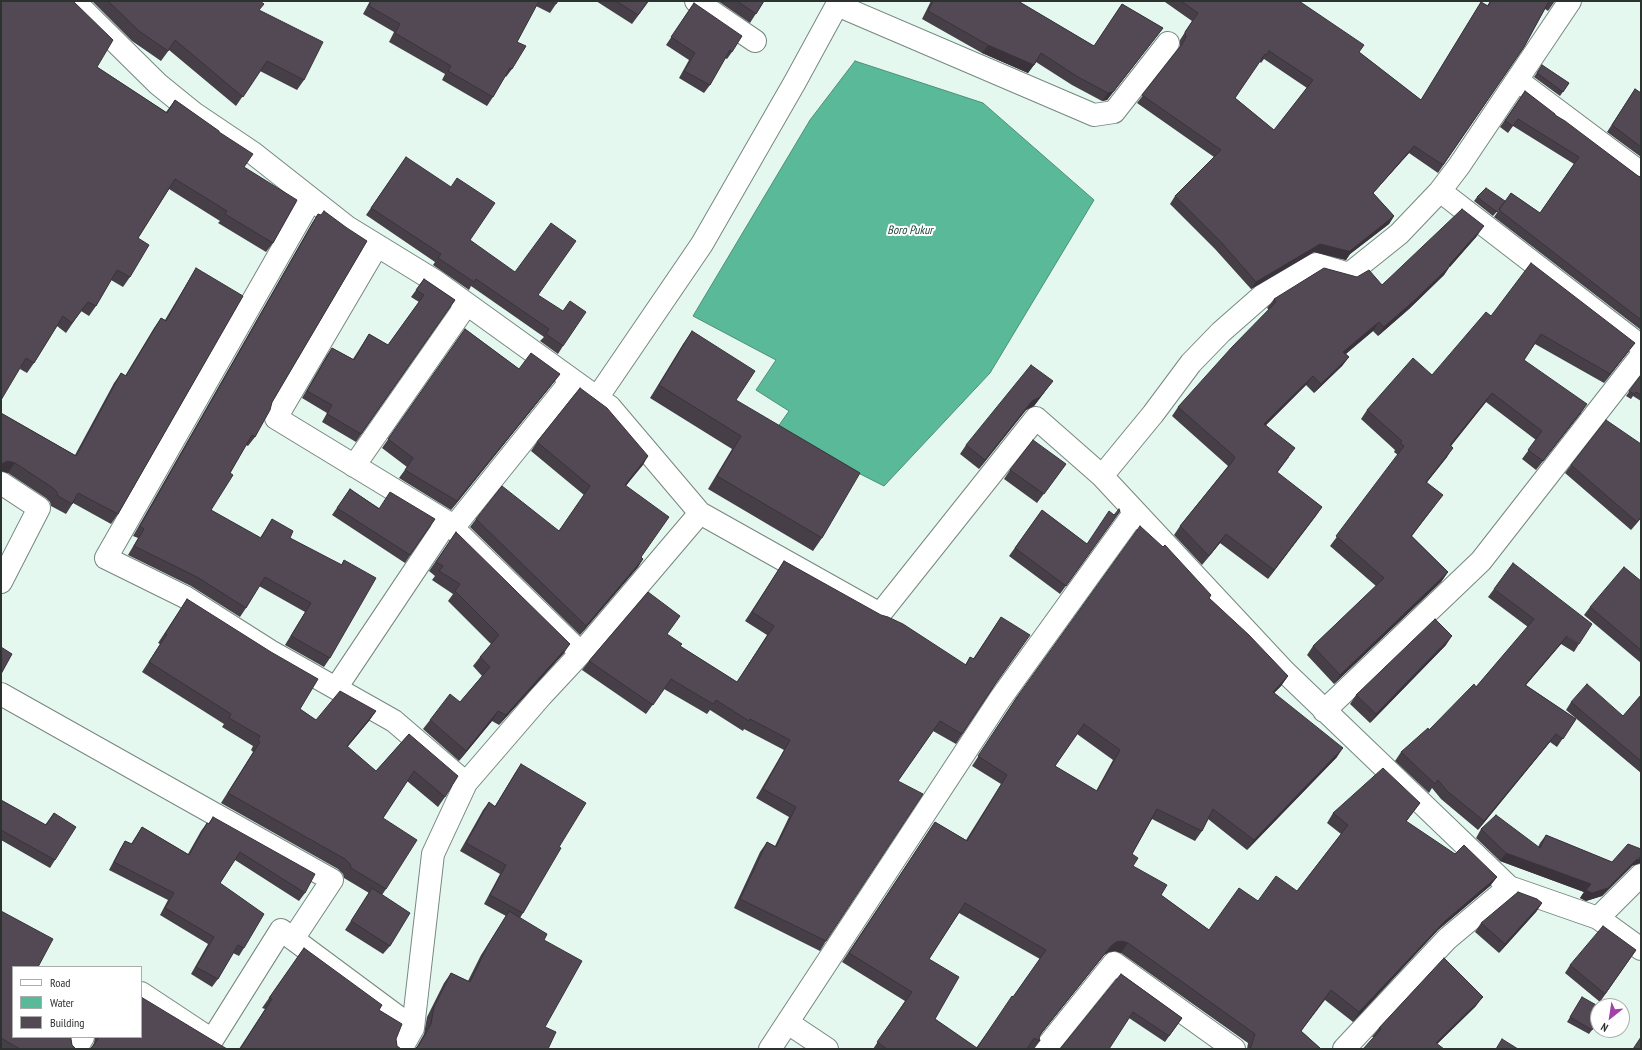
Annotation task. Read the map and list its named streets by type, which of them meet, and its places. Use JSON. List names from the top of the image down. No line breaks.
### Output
{"water":["Boro Pukur"],"legend":["Road","Water","Building"],"north":"bottom left"}
